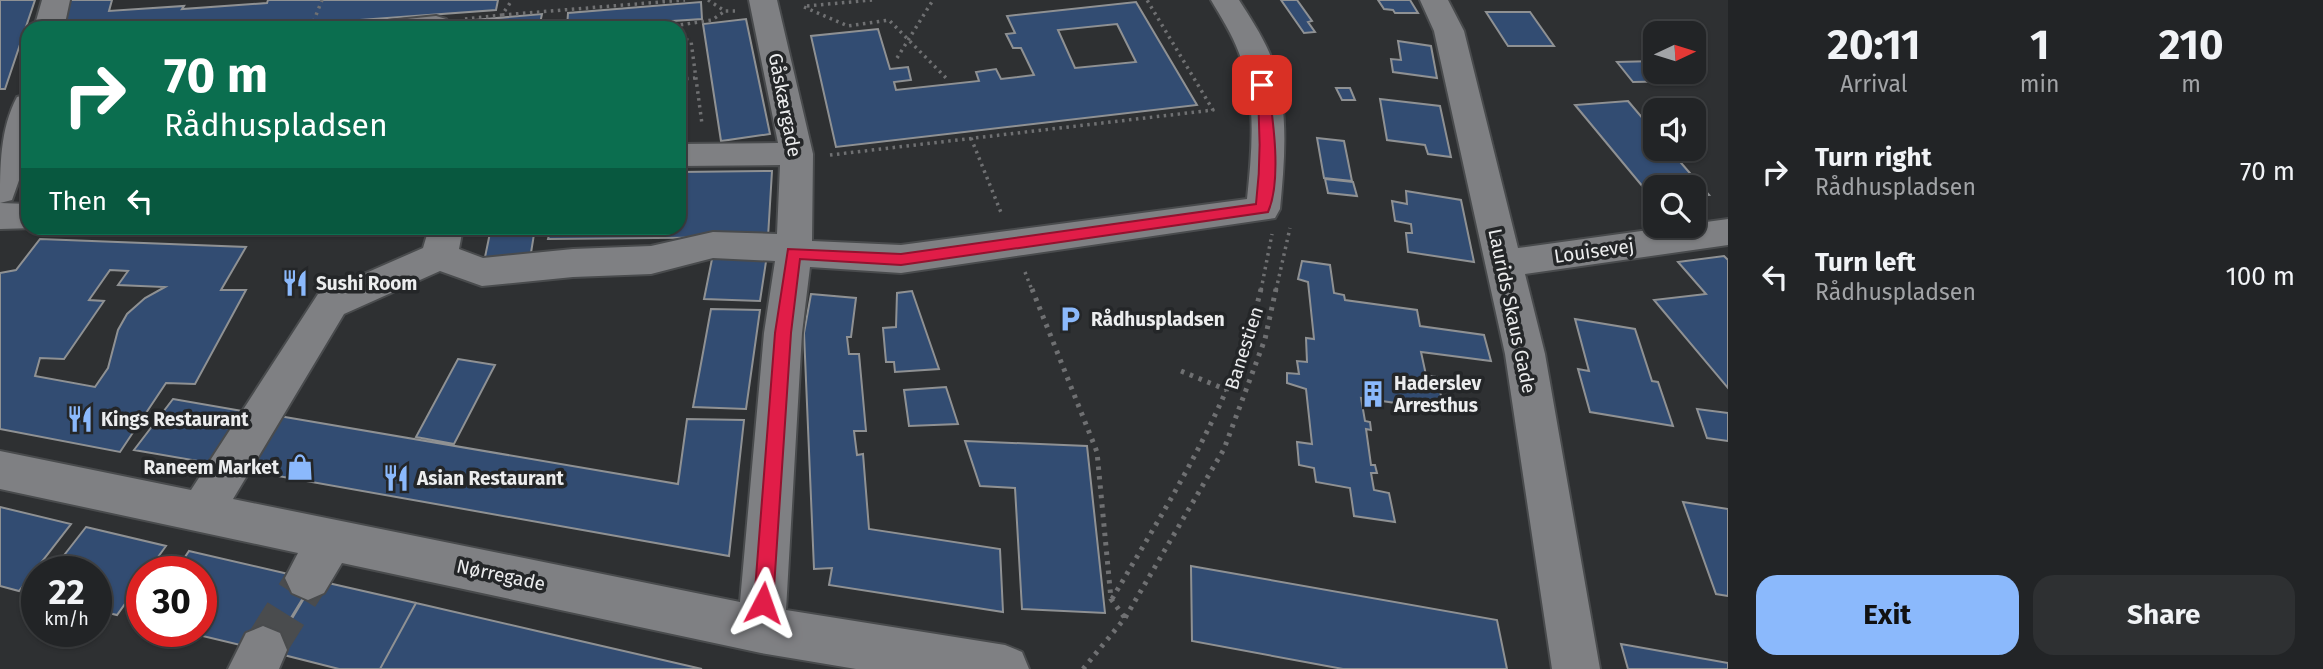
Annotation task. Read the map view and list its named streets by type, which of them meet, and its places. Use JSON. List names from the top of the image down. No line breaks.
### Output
{"streets":{"street":["Gåskærgade","Louisevej","Laurids Skaus Gade","Nørregade"],"path":["Banestien"]},"crossings":[["Gåskærgade","Nørregade"],["Louisevej","Laurids Skaus Gade"]],"places":{"restaurant":["Sushi Room","Kings Restaurant","Asian Restaurant"],"parking":["Rådhuspladsen"],"building":["Haderslev Arresthus"],"shop":["Raneem Market"]},"north":"right","page":{"eta":["20:11","Arrival","1","min","210","m"],"turn":["70 m","Rådhuspladsen"],"list":[{"name":"Turn right","note":"Rådhuspladsen","value":"70 m"},{"name":"Turn left","note":"Rådhuspladsen","value":"100 m"}],"then":"Then","speed":"22 km/h","limit":"30","buttons":["Exit","Share"]}}
